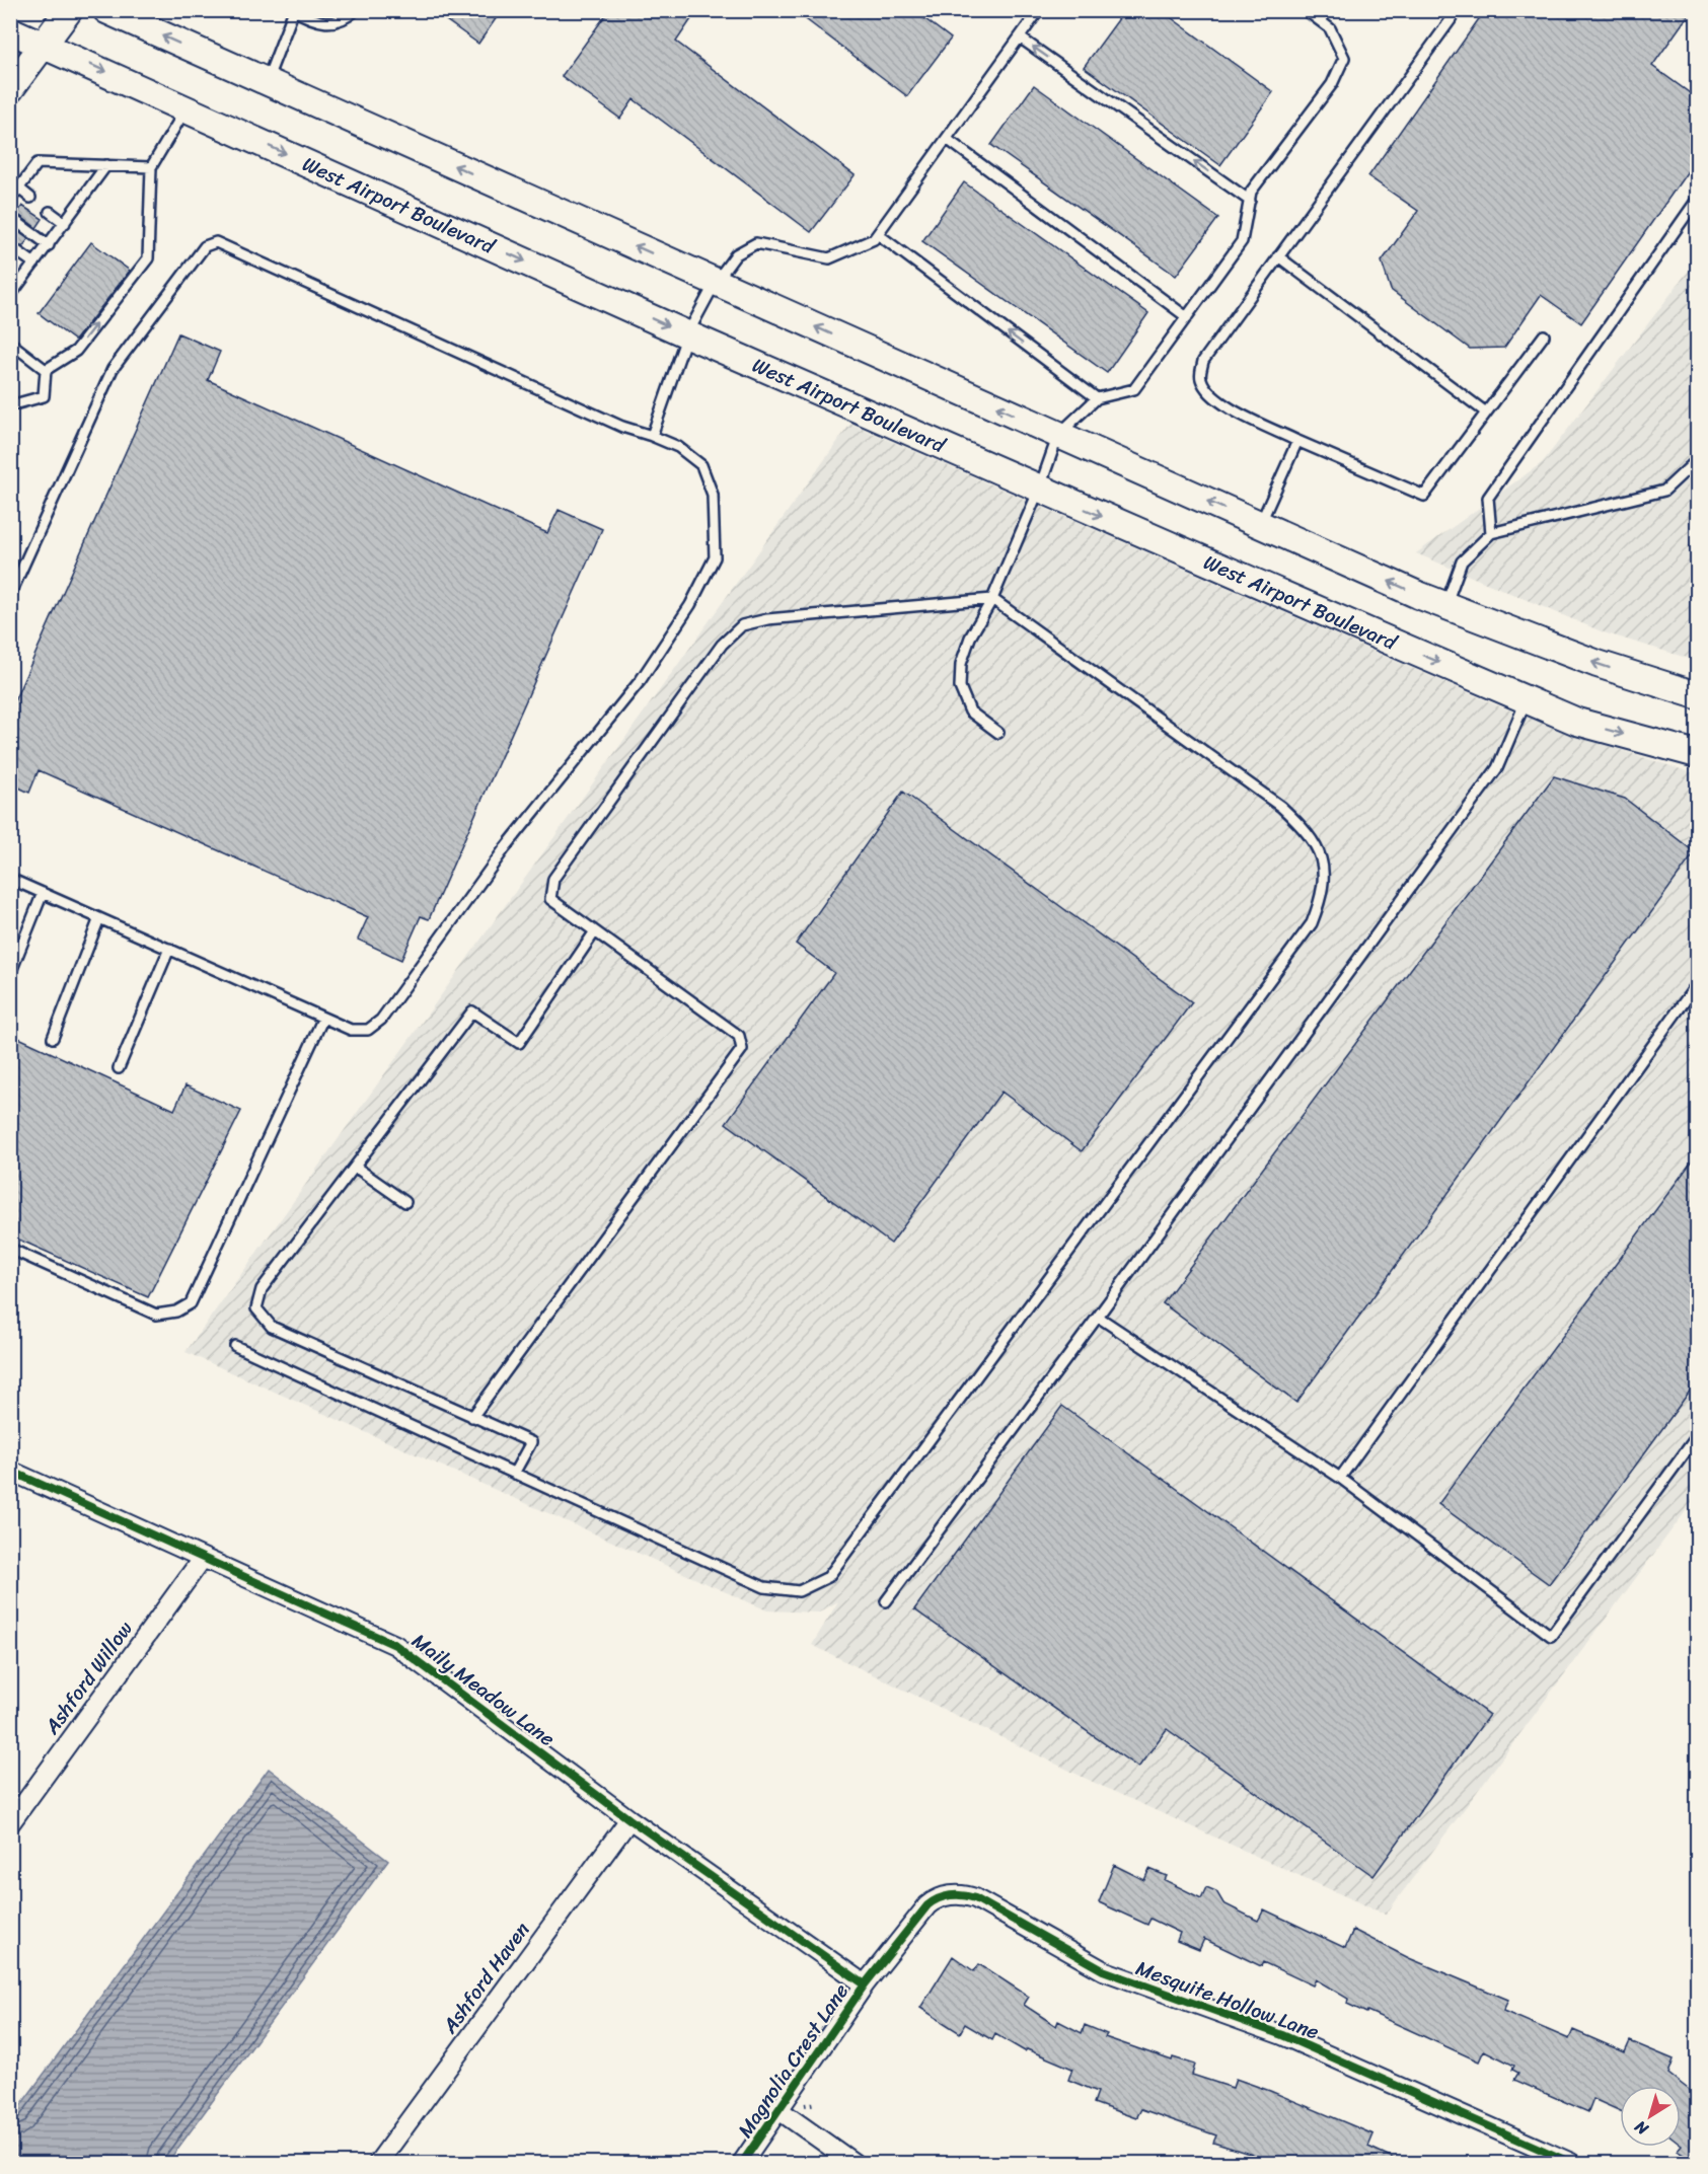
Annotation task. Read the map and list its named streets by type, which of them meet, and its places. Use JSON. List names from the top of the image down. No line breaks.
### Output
{"streets":{"main road":["West Airport Boulevard"],"street":["Ashford Willow","Maily Meadow Lane","Ashford Haven","Mesquite Hollow Lane","Magnolia Crest Lane"]},"crossings":[["Ashford Willow","Maily Meadow Lane"],["Maily Meadow Lane","Ashford Haven"],["Maily Meadow Lane","Magnolia Crest Lane"],["Mesquite Hollow Lane","Magnolia Crest Lane"]],"north":"bottom left"}
